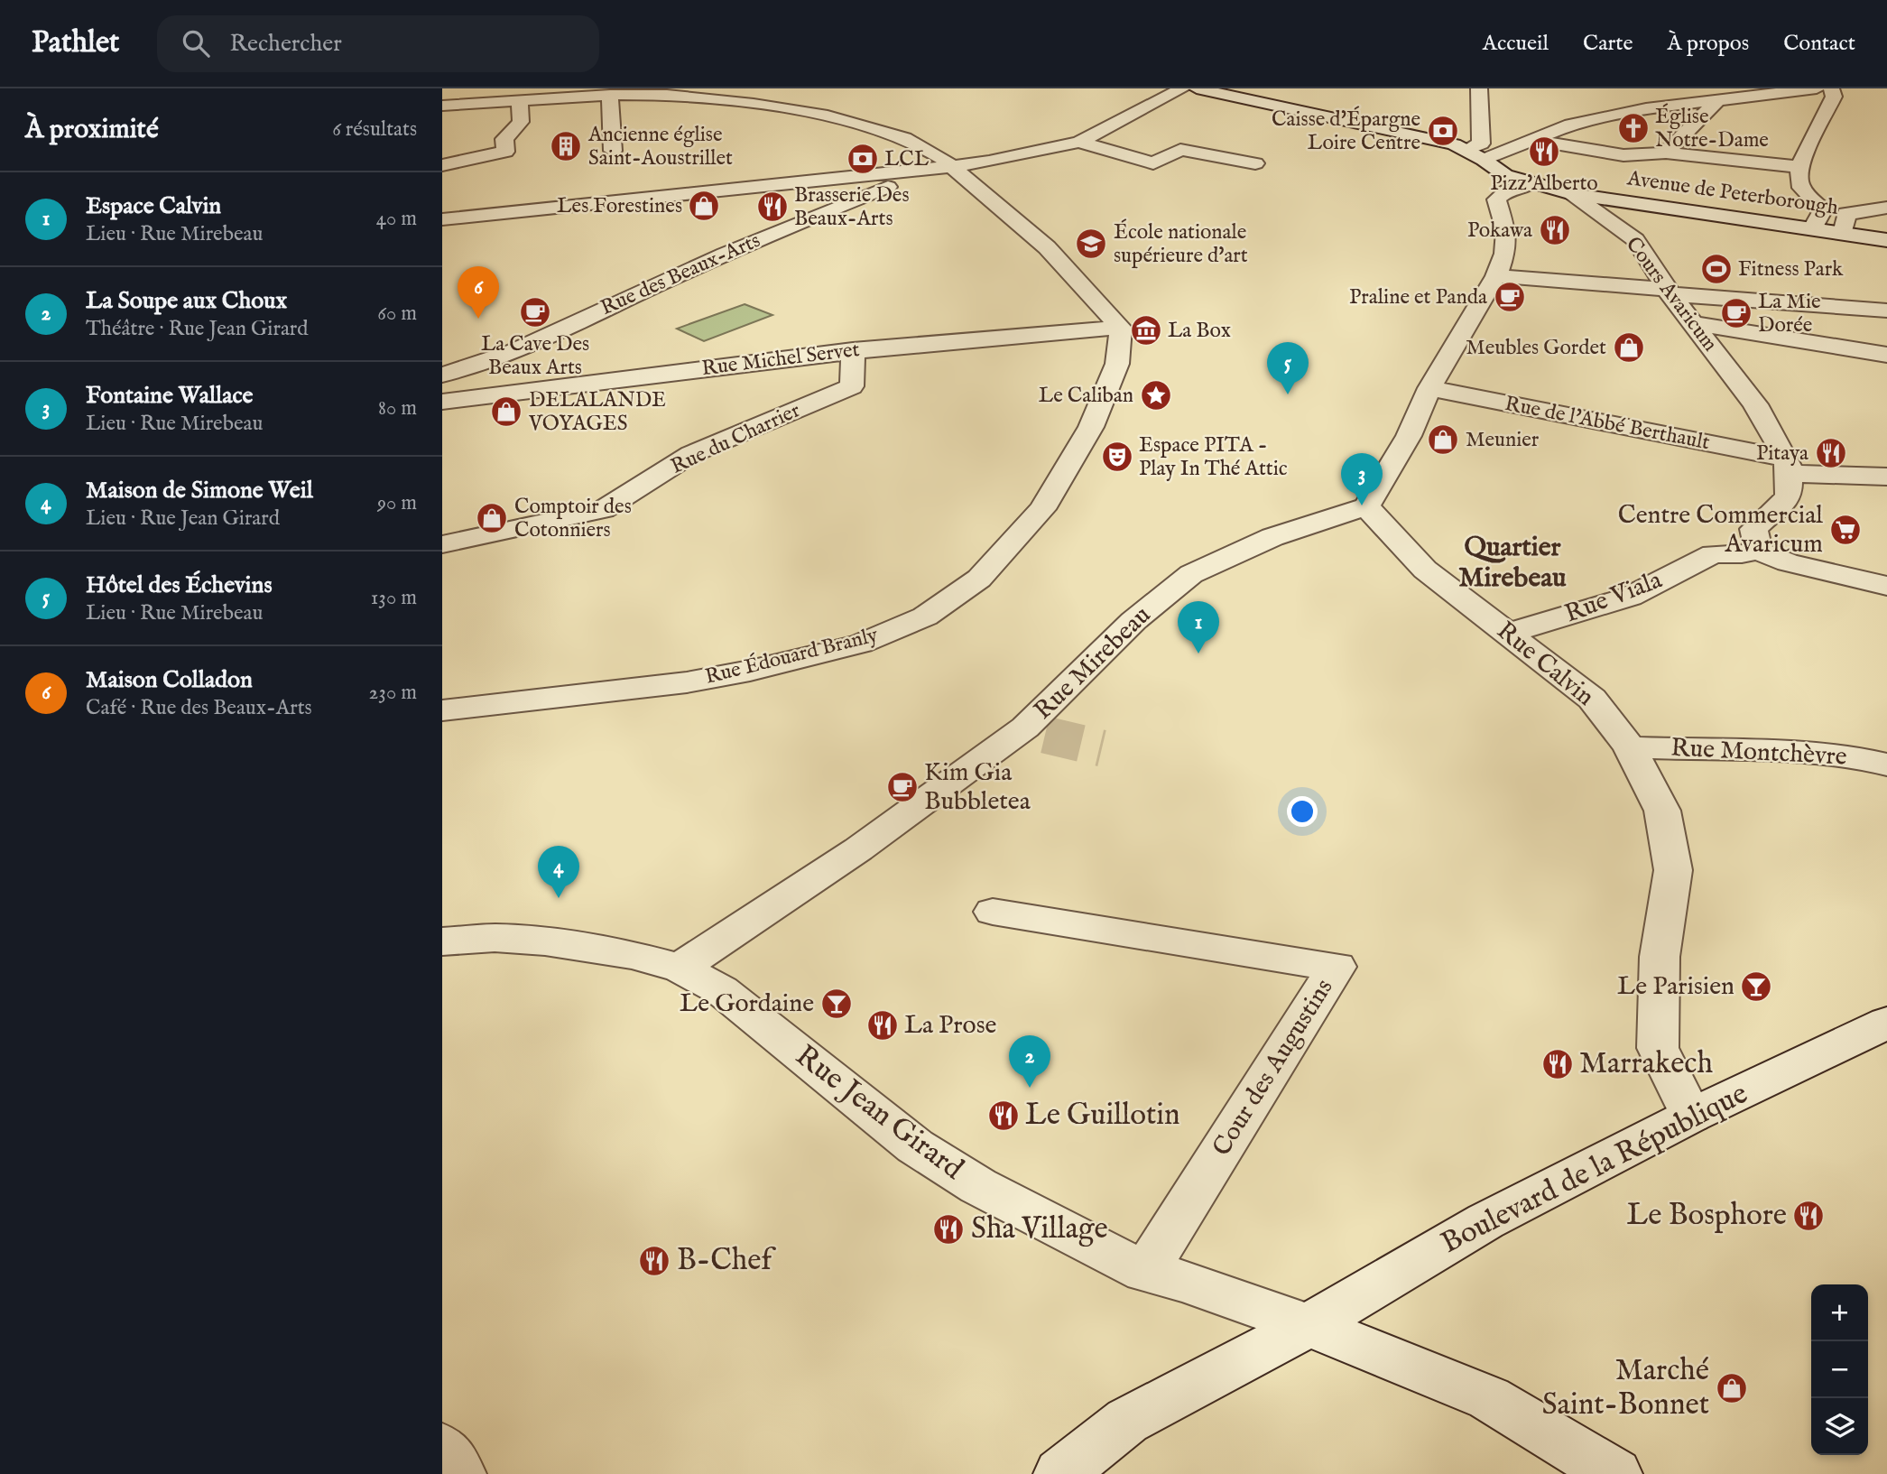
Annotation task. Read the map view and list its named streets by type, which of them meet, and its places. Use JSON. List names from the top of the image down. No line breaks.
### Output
{"streets":{"street":["Avenue de Peterborough","Rue des Beaux-Arts","Cours Avaricum","Rue Michel Servet","Rue de l'Abbé Berthault","Rue du Charrier","Rue Viala","Rue Édouard Branly","Rue Mirebeau","Rue Calvin","Rue Montchèvre","Cour des Augustins","Rue Jean Girard","Boulevard de la République"]},"crossings":[["Avenue de Peterborough","Cours Avaricum"],["Cours Avaricum","Rue de l'Abbé Berthault"],["Rue Michel Servet","Rue du Charrier"],["Rue Michel Servet","Rue Édouard Branly"],["Rue Viala","Rue Calvin"],["Rue Mirebeau","Rue Calvin"],["Rue Mirebeau","Rue Jean Girard"],["Rue Calvin","Rue Montchèvre"],["Rue Calvin","Boulevard de la République"],["Cour des Augustins","Rue Jean Girard"],["Rue Jean Girard","Boulevard de la République"]],"districts":["Quartier Mirebeau"],"places":{"church":["Église Notre-Dame"],"bank":["Caisse d'Épargne Loire Centre","LCL"],"building":["Ancienne église Saint-Aoustrillet"],"restaurant":["Pizz'Alberto","Brasserie Des Beaux-Arts","Pokawa","Pitaya","La Prose","Marrakech","Le Guillotin","Le Bosphore","Sha Village","B-Chef"],"shop":["Les Forestines","Meubles Gordet","DELALANDE VOYAGES","Meunier","Comptoir des Cotonniers","Marché Saint-Bonnet"],"school or university":["École nationale supérieure d'art"],"sports":["Fitness Park"],"cafe":["Praline et Panda","La Cave Des Beaux Arts","La Mie Dorée","Kim Gia Bubbletea"],"museum":["La Box"],"place":["Le Caliban"],"theatre":["Espace PITA - Play In Thé Attic"],"supermarket":["Centre Commercial Avaricum"],"bar":["Le Parisien","Le Gordaine"]},"page":{"header":"Pathlet","search":"Rechercher","nav":["Accueil","Carte","À propos","Contact"],"heading":["À proximité","6 résultats"],"list":[{"mark":"1","name":"Espace Calvin","note":"Lieu · Rue Mirebeau","value":"40 m"},{"mark":"2","name":"La Soupe aux Choux","note":"Théâtre · Rue Jean Girard","value":"60 m"},{"mark":"3","name":"Fontaine Wallace","note":"Lieu · Rue Mirebeau","value":"80 m"},{"mark":"4","name":"Maison de Simone Weil","note":"Lieu · Rue Jean Girard","value":"90 m"},{"mark":"5","name":"Hôtel des Échevins","note":"Lieu · Rue Mirebeau","value":"130 m"},{"mark":"6","name":"Maison Colladon","note":"Café · Rue des Beaux-Arts","value":"230 m"}],"pins":["6","5","3","1","4","2"],"map_buttons":["+","−"]}}
